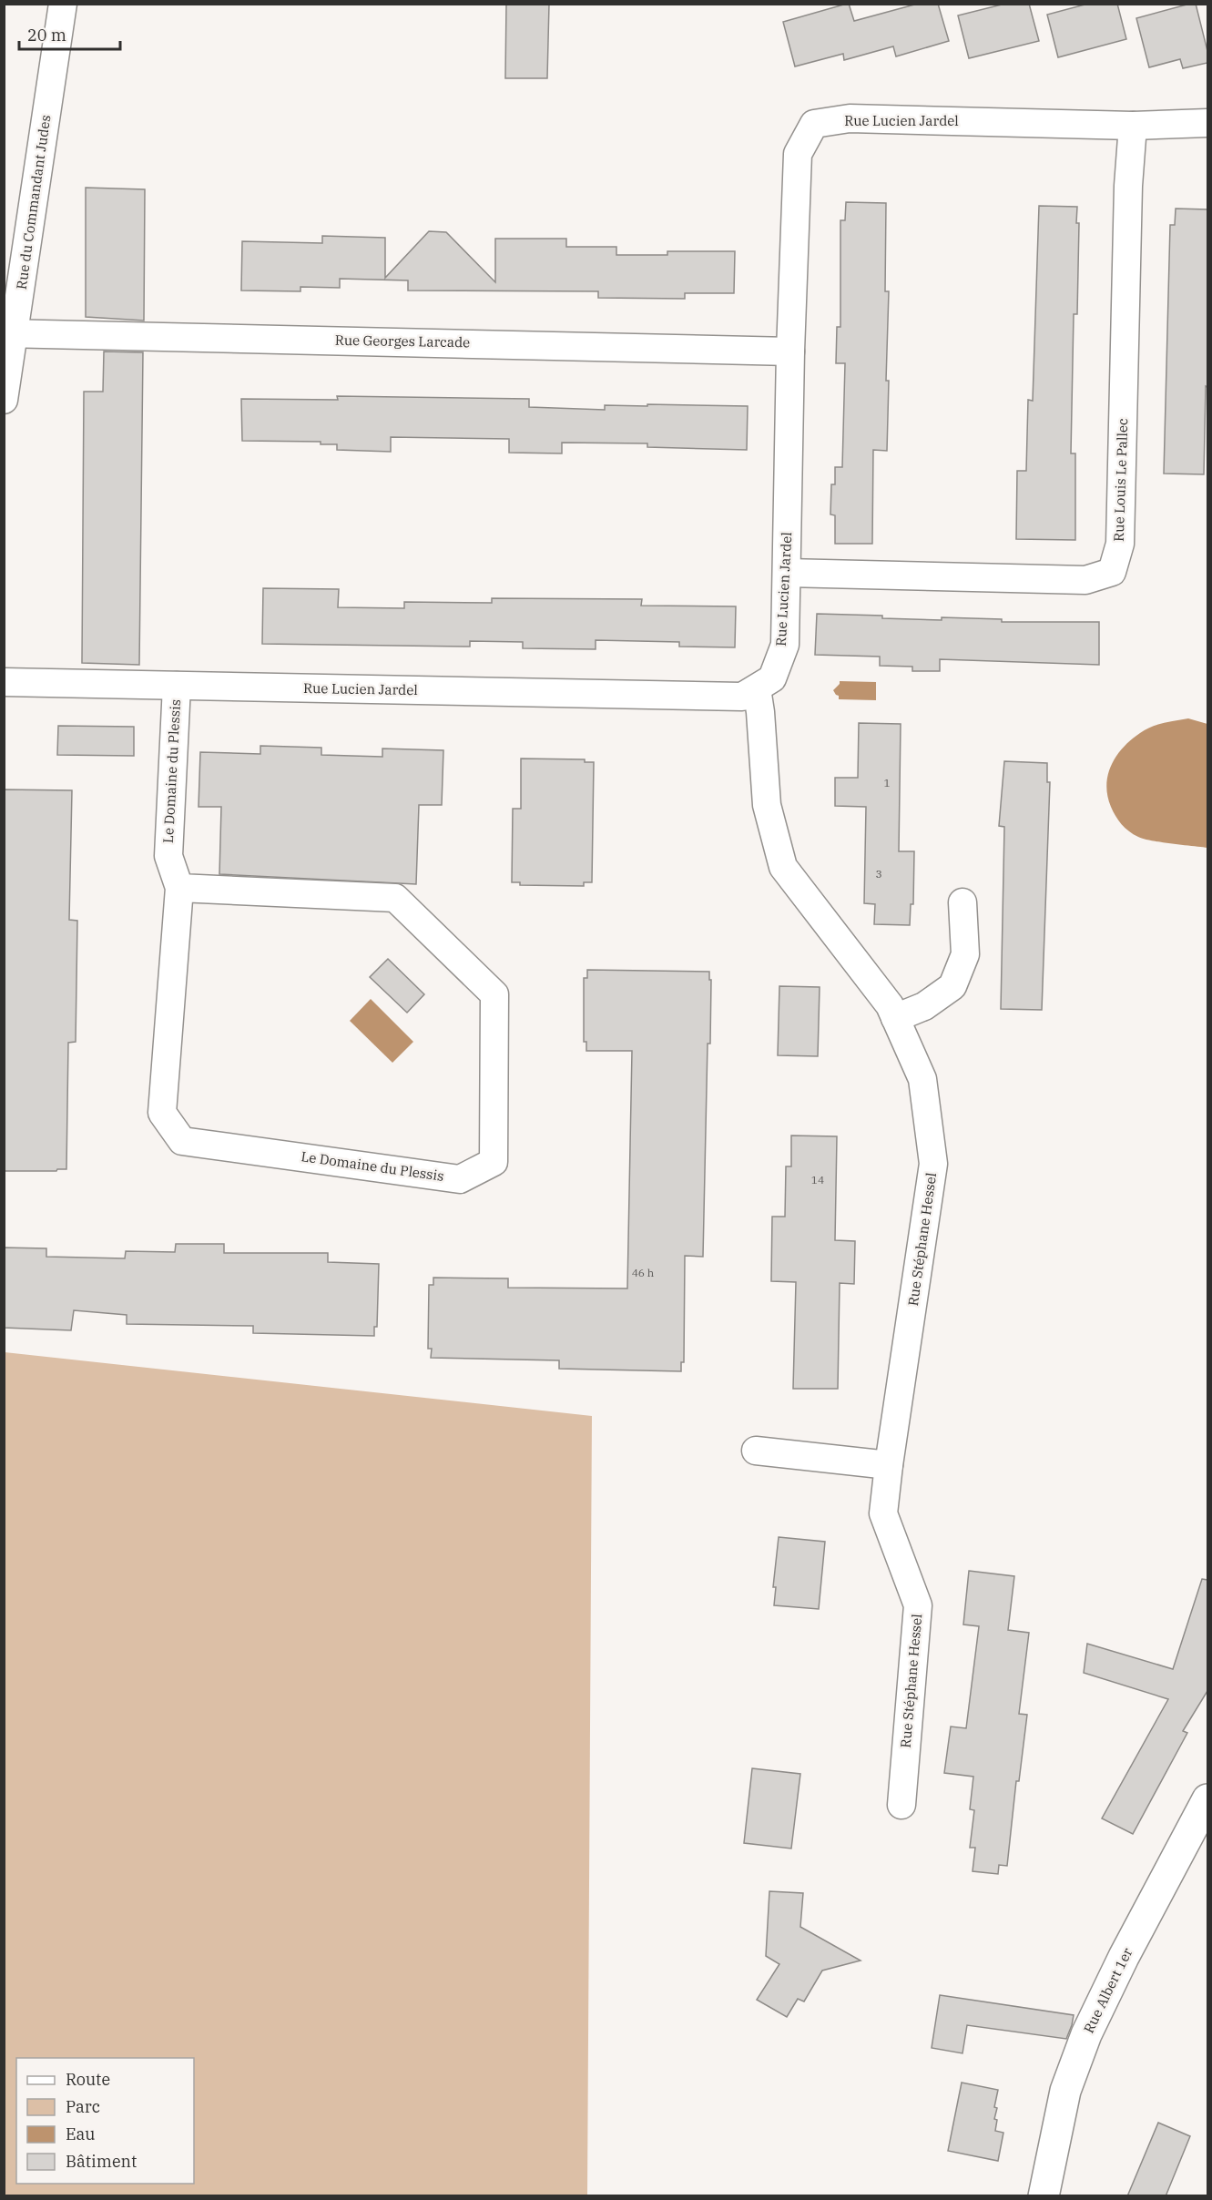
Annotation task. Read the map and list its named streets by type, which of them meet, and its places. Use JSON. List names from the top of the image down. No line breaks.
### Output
{"streets":{"street":["Rue Lucien Jardel","Rue du Commandant Judes","Rue Georges Larcade","Rue Louis Le Pallec","Le Domaine du Plessis","Rue Stéphane Hessel","Rue Albert 1er"]},"crossings":[["Rue Lucien Jardel","Rue Georges Larcade"],["Rue Lucien Jardel","Rue Louis Le Pallec"],["Rue Lucien Jardel","Le Domaine du Plessis"],["Rue Lucien Jardel","Rue Stéphane Hessel"],["Rue du Commandant Judes","Rue Georges Larcade"]],"house_numbers":["1","3","14","46 h"],"legend":["Route","Parc","Eau","Bâtiment"],"scale_bar":"20 m"}
